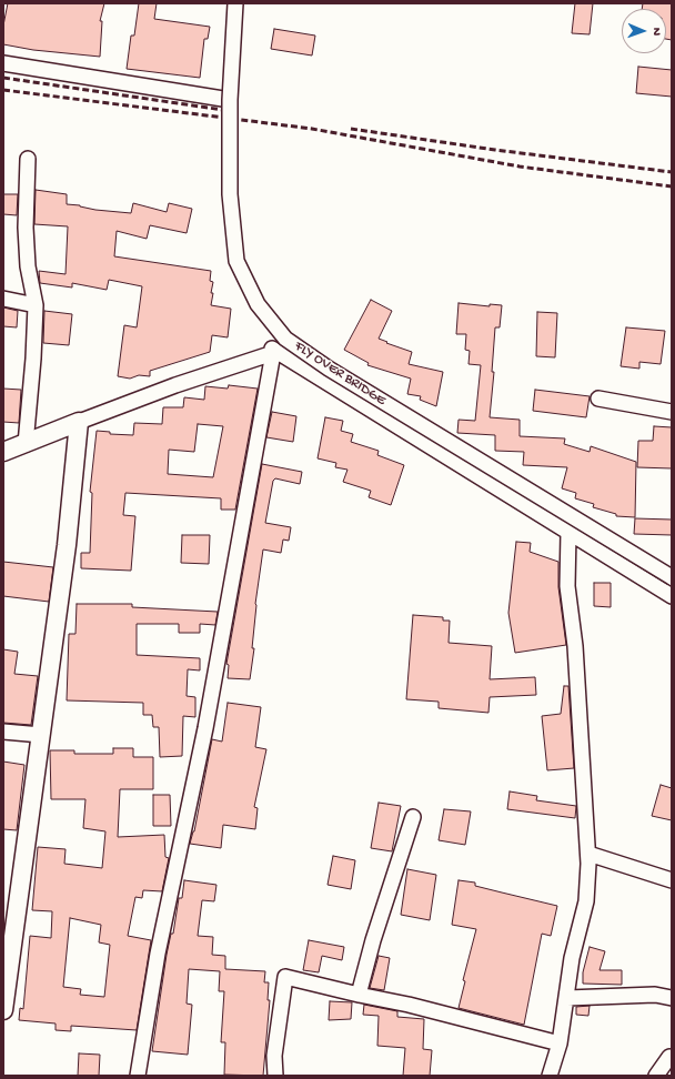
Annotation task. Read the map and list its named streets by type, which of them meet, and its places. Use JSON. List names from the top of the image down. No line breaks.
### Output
{"streets":{"street":["FLY OVER BRIDGE"]},"north":"right"}
